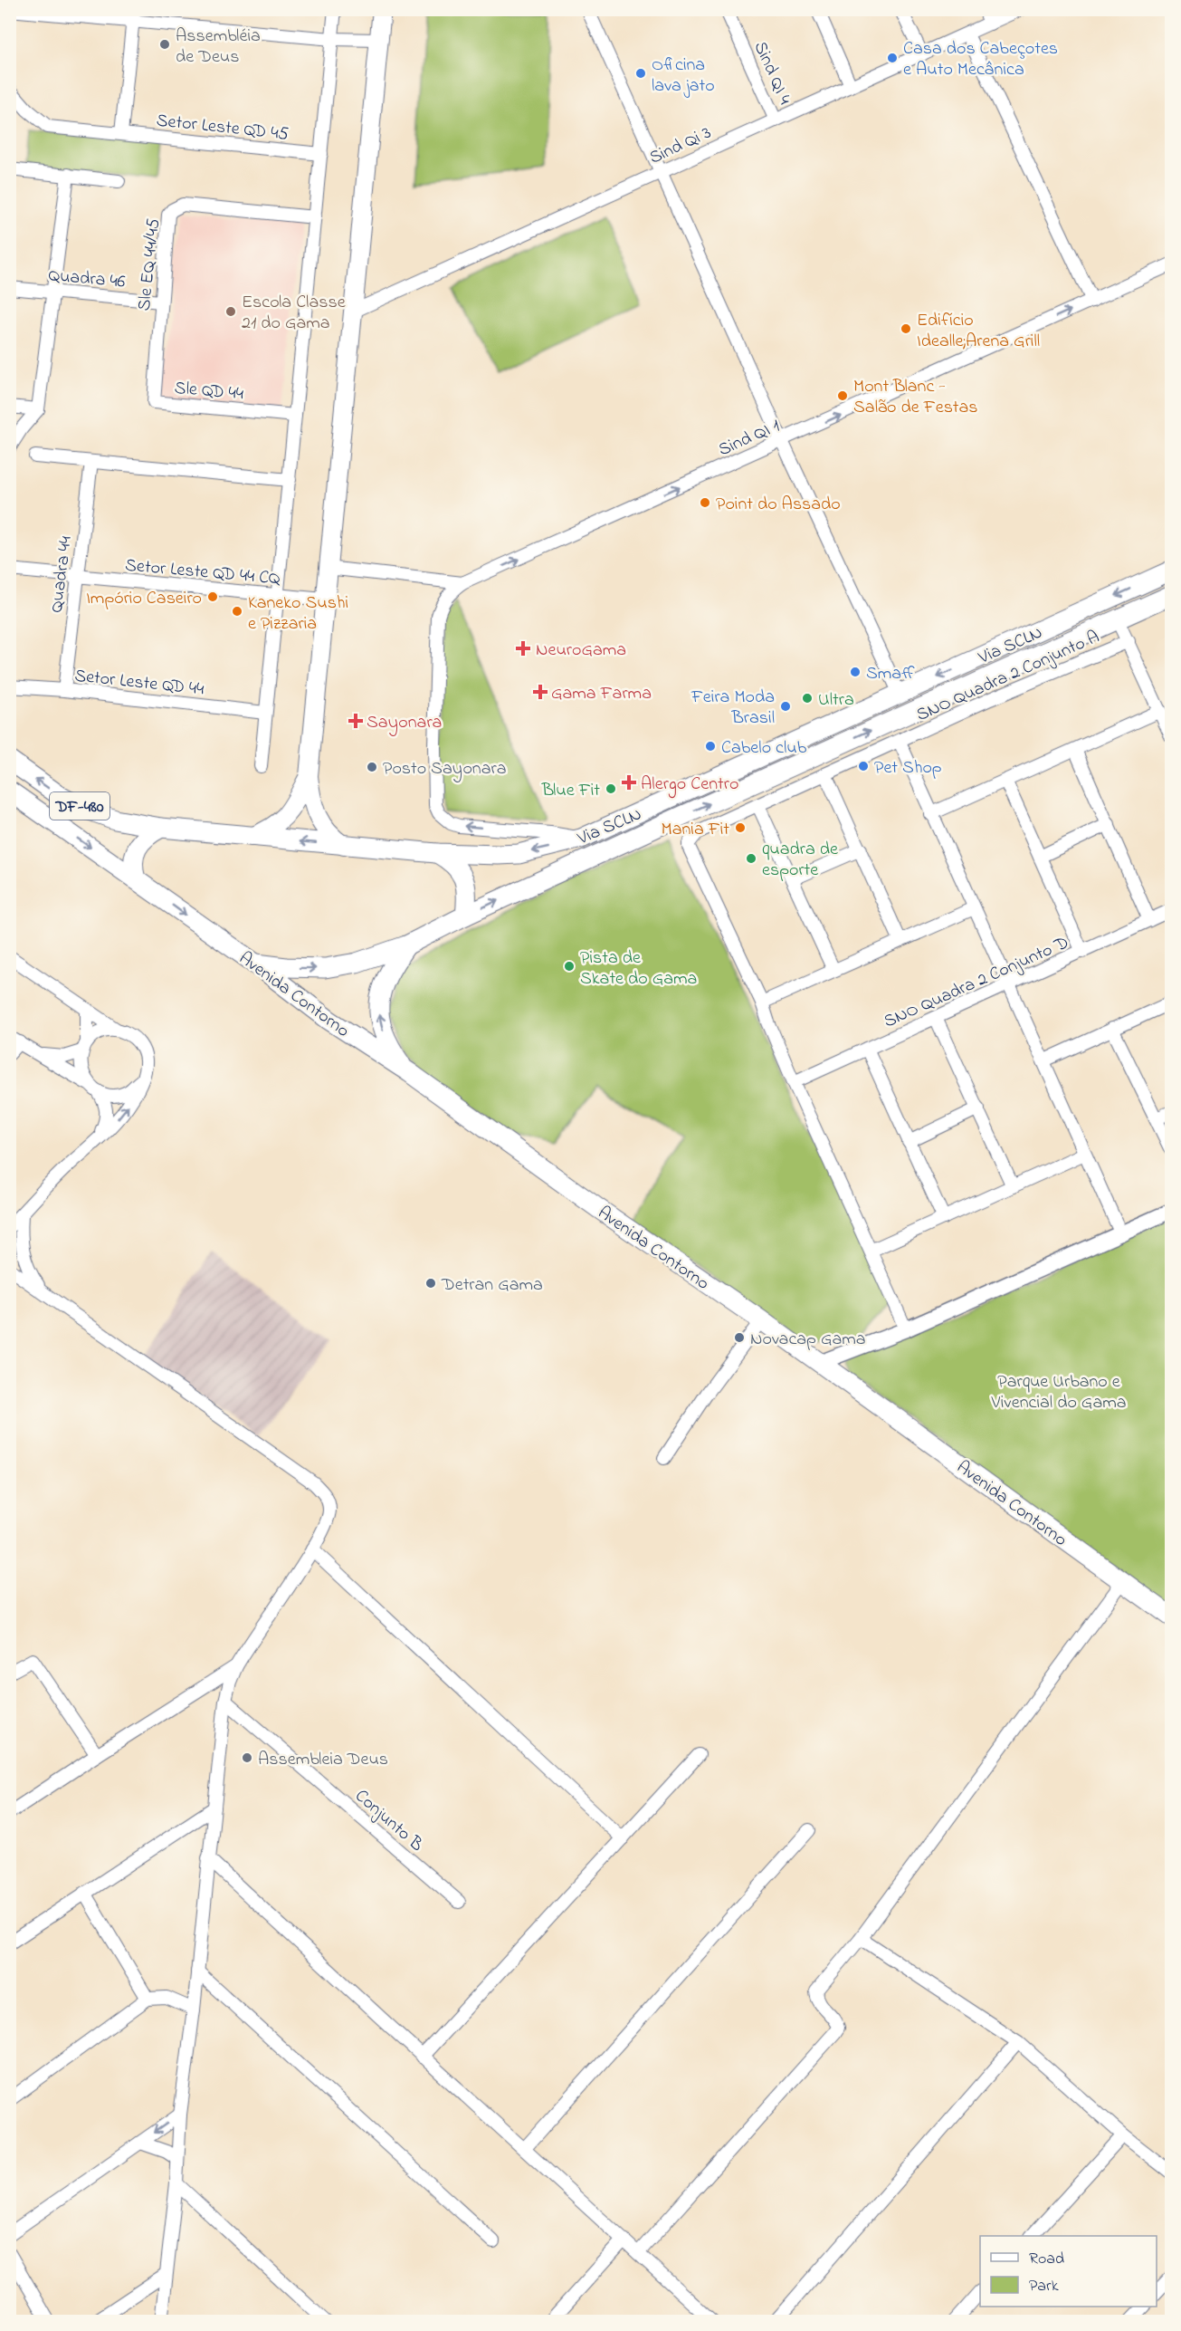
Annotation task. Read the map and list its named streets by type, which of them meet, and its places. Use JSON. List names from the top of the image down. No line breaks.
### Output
{"streets":{"main road":["Via SCLN","DF-480","Avenida Contorno"],"street":["Sind QI 4","Setor Leste QD 45","Sind Qi 3","Sle EQ 44/45","Quadra 46","Sle QD 44","Sind QI 1","Setor Leste QD 44 CQ","Quadra 44","SNO Quadra 2 Conjunto A","Setor Leste QD 44","SNO Quadra 2 Conjunto D","Conjunto B"]},"crossings":[["Sind QI 4","Sind Qi 3"],["Sle EQ 44/45","Quadra 46"],["Sle EQ 44/45","Sle QD 44"],["Setor Leste QD 44 CQ","Quadra 44"],["Quadra 44","Setor Leste QD 44"],["Via SCLN","DF-480"],["Via SCLN","Avenida Contorno"],["DF-480","Avenida Contorno"]],"one_way":["Sind QI 1"],"parks":["Parque Urbano e Vivencial do Gama"],"places":{"other":["Assembléia de Deus","Casa dos Cabeçotes e Auto Mecânica","Oficina lava jato","Escola Classe 21 do Gama","Edifício Idealle;Arena Grill","Mont Blanc - Salão de Festas","Point do Assado","Impório Caseiro","Kaneko Sushi e Pizzaria","Smaff","Ultra","Feira Moda Brasil","Cabelo club","Pet Shop","Posto Sayonara","Blue Fit","Mania Fit","quadra de esporte","Pista de Skate do Gama","Detran Gama","Novacap Gama","Assembleia Deus"],"health":["NeuroGama","Gama Farma","Sayonara","Alergo Centro"]},"legend":["Road","Park"]}
